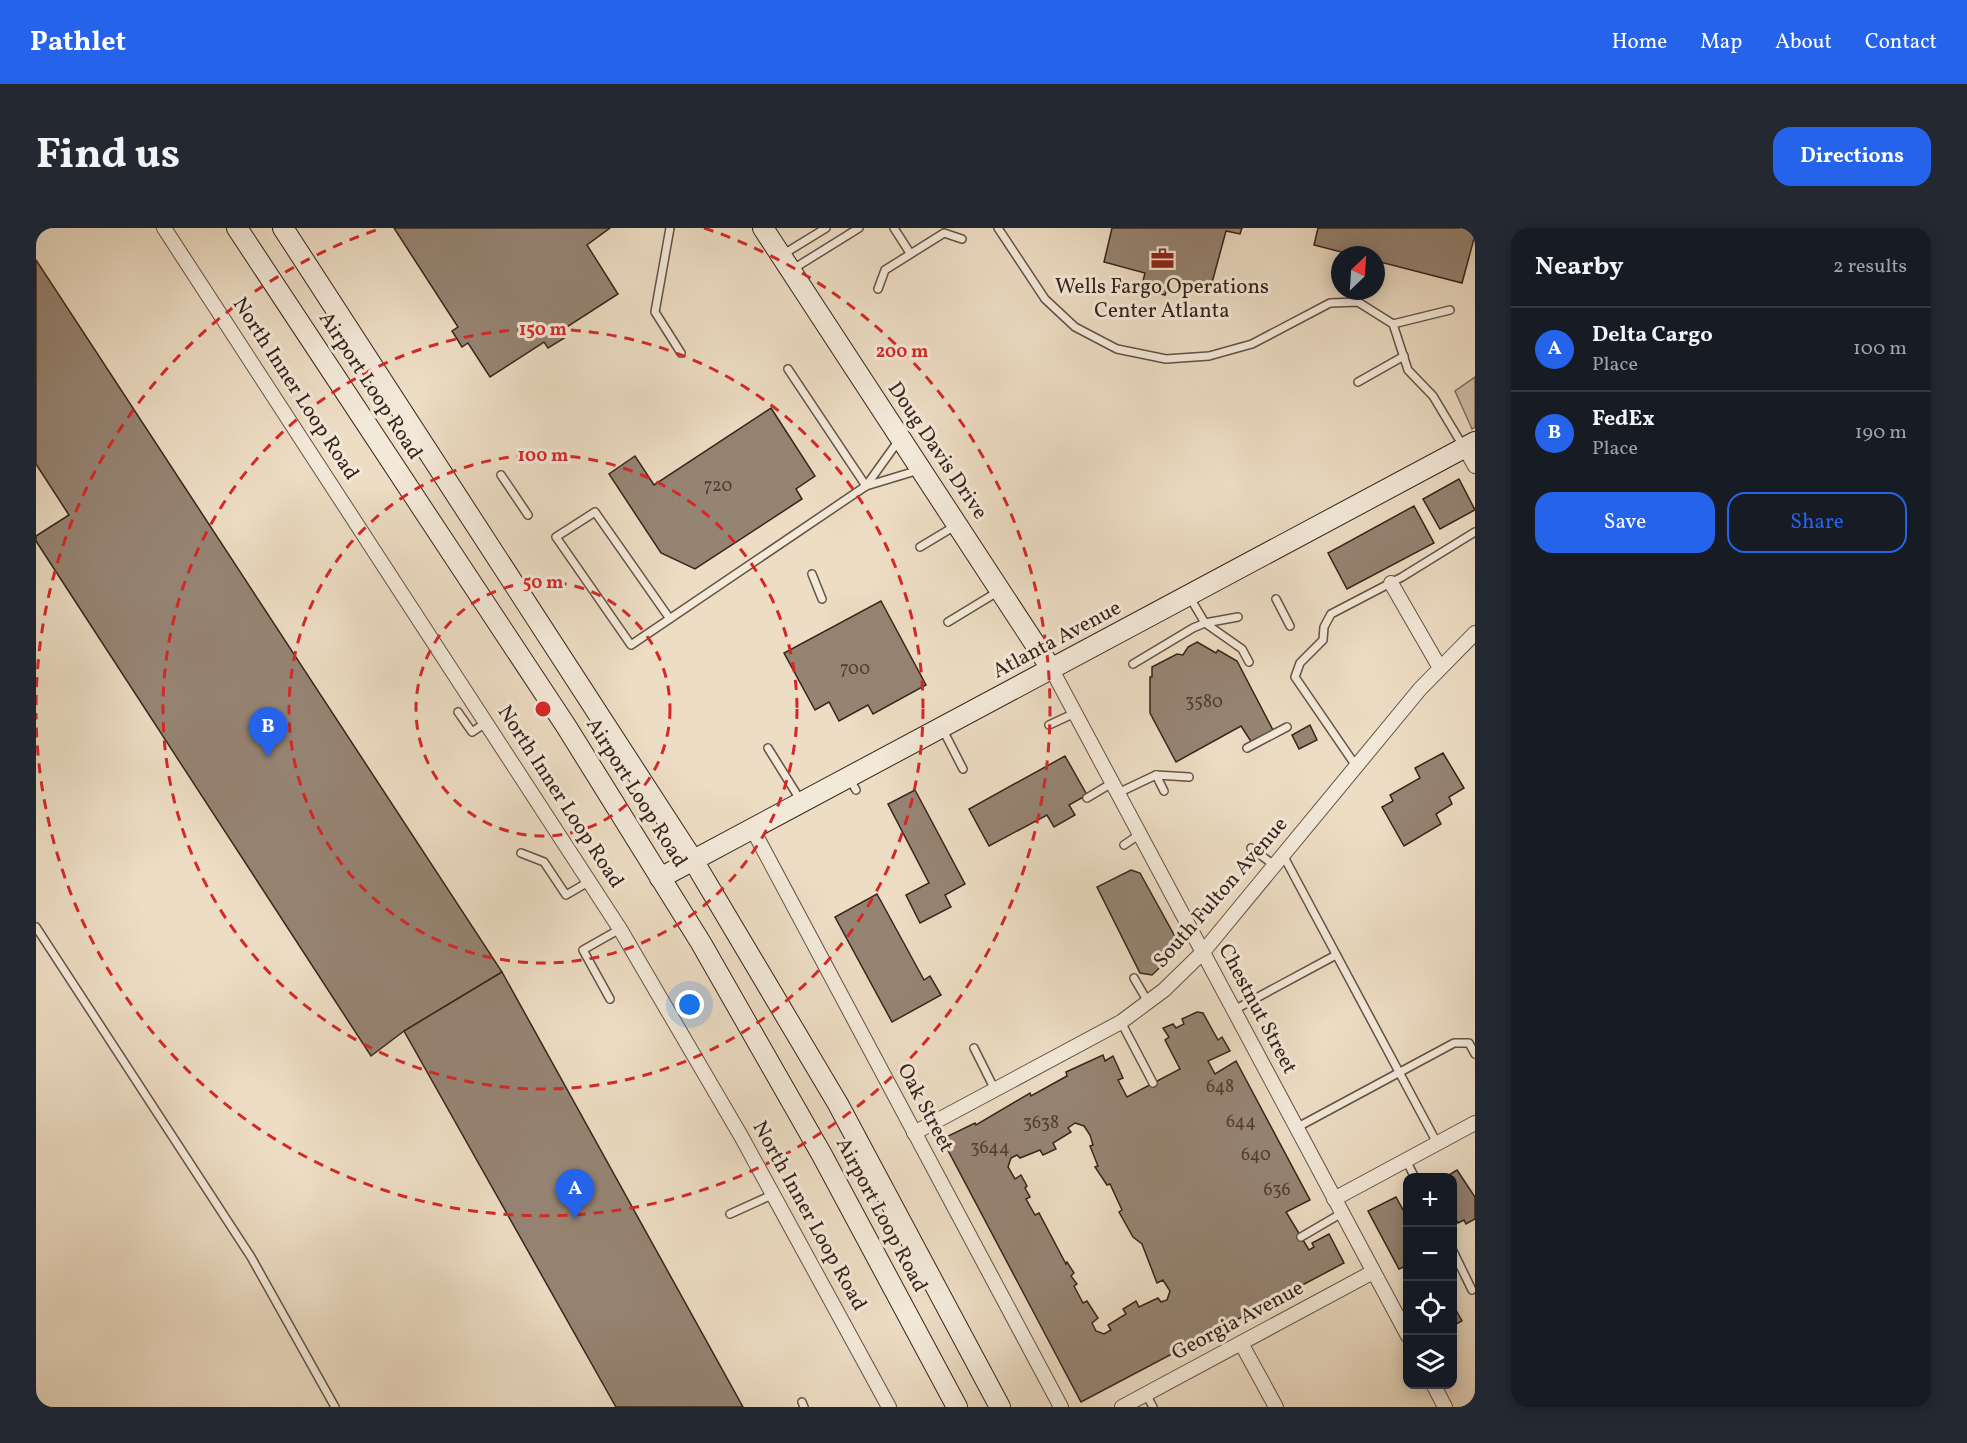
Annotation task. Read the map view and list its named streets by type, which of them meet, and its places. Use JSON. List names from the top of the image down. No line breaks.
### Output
{"streets":{"main road":["Airport Loop Road","Doug Davis Drive","Atlanta Avenue"],"street":["North Inner Loop Road","South Fulton Avenue","Chestnut Street","Oak Street","Georgia Avenue"]},"crossings":[["Airport Loop Road","Atlanta Avenue"],["Doug Davis Drive","Atlanta Avenue"],["Doug Davis Drive","Chestnut Street"],["Atlanta Avenue","Chestnut Street"],["Atlanta Avenue","Oak Street"],["South Fulton Avenue","Chestnut Street"],["South Fulton Avenue","Oak Street"],["Chestnut Street","Georgia Avenue"]],"places":{"office":["Wells Fargo Operations Center Atlanta"]},"house_numbers":["720","700","3580","648","644","3638","3644","640","636"],"north":"top right","page":{"header":"Pathlet","nav":["Home","Map","About","Contact"],"title":"Find us","buttons":["Directions",["Save","Share"]],"heading":["Nearby","2 results"],"list":[{"mark":"A","name":"Delta Cargo","note":"Place","value":"100 m"},{"mark":"B","name":"FedEx","note":"Place","value":"190 m"}],"pins":["B","A"],"map_buttons":["+","−"]},"rings":["150 m","200 m","100 m","50 m"]}
